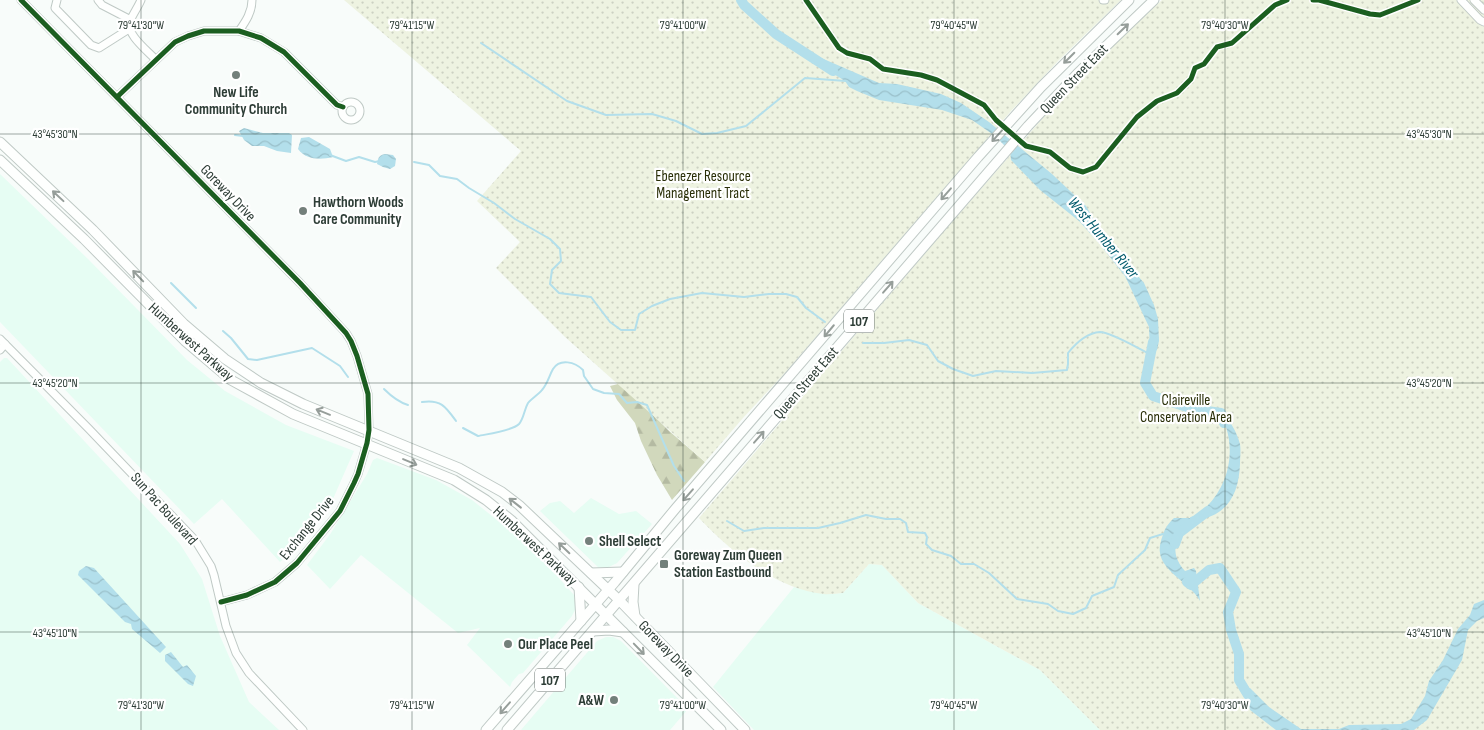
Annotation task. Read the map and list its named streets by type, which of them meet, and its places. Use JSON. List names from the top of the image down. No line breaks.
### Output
{"streets":{"main road":["Queen Street East","Goreway Drive","107","Humberwest Parkway"],"street":["Sun Pac Boulevard","Exchange Drive"]},"crossings":[["Queen Street East","Goreway Drive"],["Queen Street East","Humberwest Parkway"],["Goreway Drive","Humberwest Parkway"],["Goreway Drive","Exchange Drive"],["Humberwest Parkway","Exchange Drive"],["Sun Pac Boulevard","Exchange Drive"]],"water":["West Humber River"],"parks":["Ebenezer Resource Management Tract","Claireville Conservation Area"],"places":{"other":["New Life Community Church","Hawthorn Woods Care Community","Shell Select","Our Place Peel","A&W"],"transit":["Goreway Zum Queen Station Eastbound"]},"coordinates":["79°41'30\"W","79°41'15\"W","79°41'00\"W","79°40'45\"W","79°40'30\"W","43°45'30\"N","43°45'20\"N","43°45'10\"N"]}
